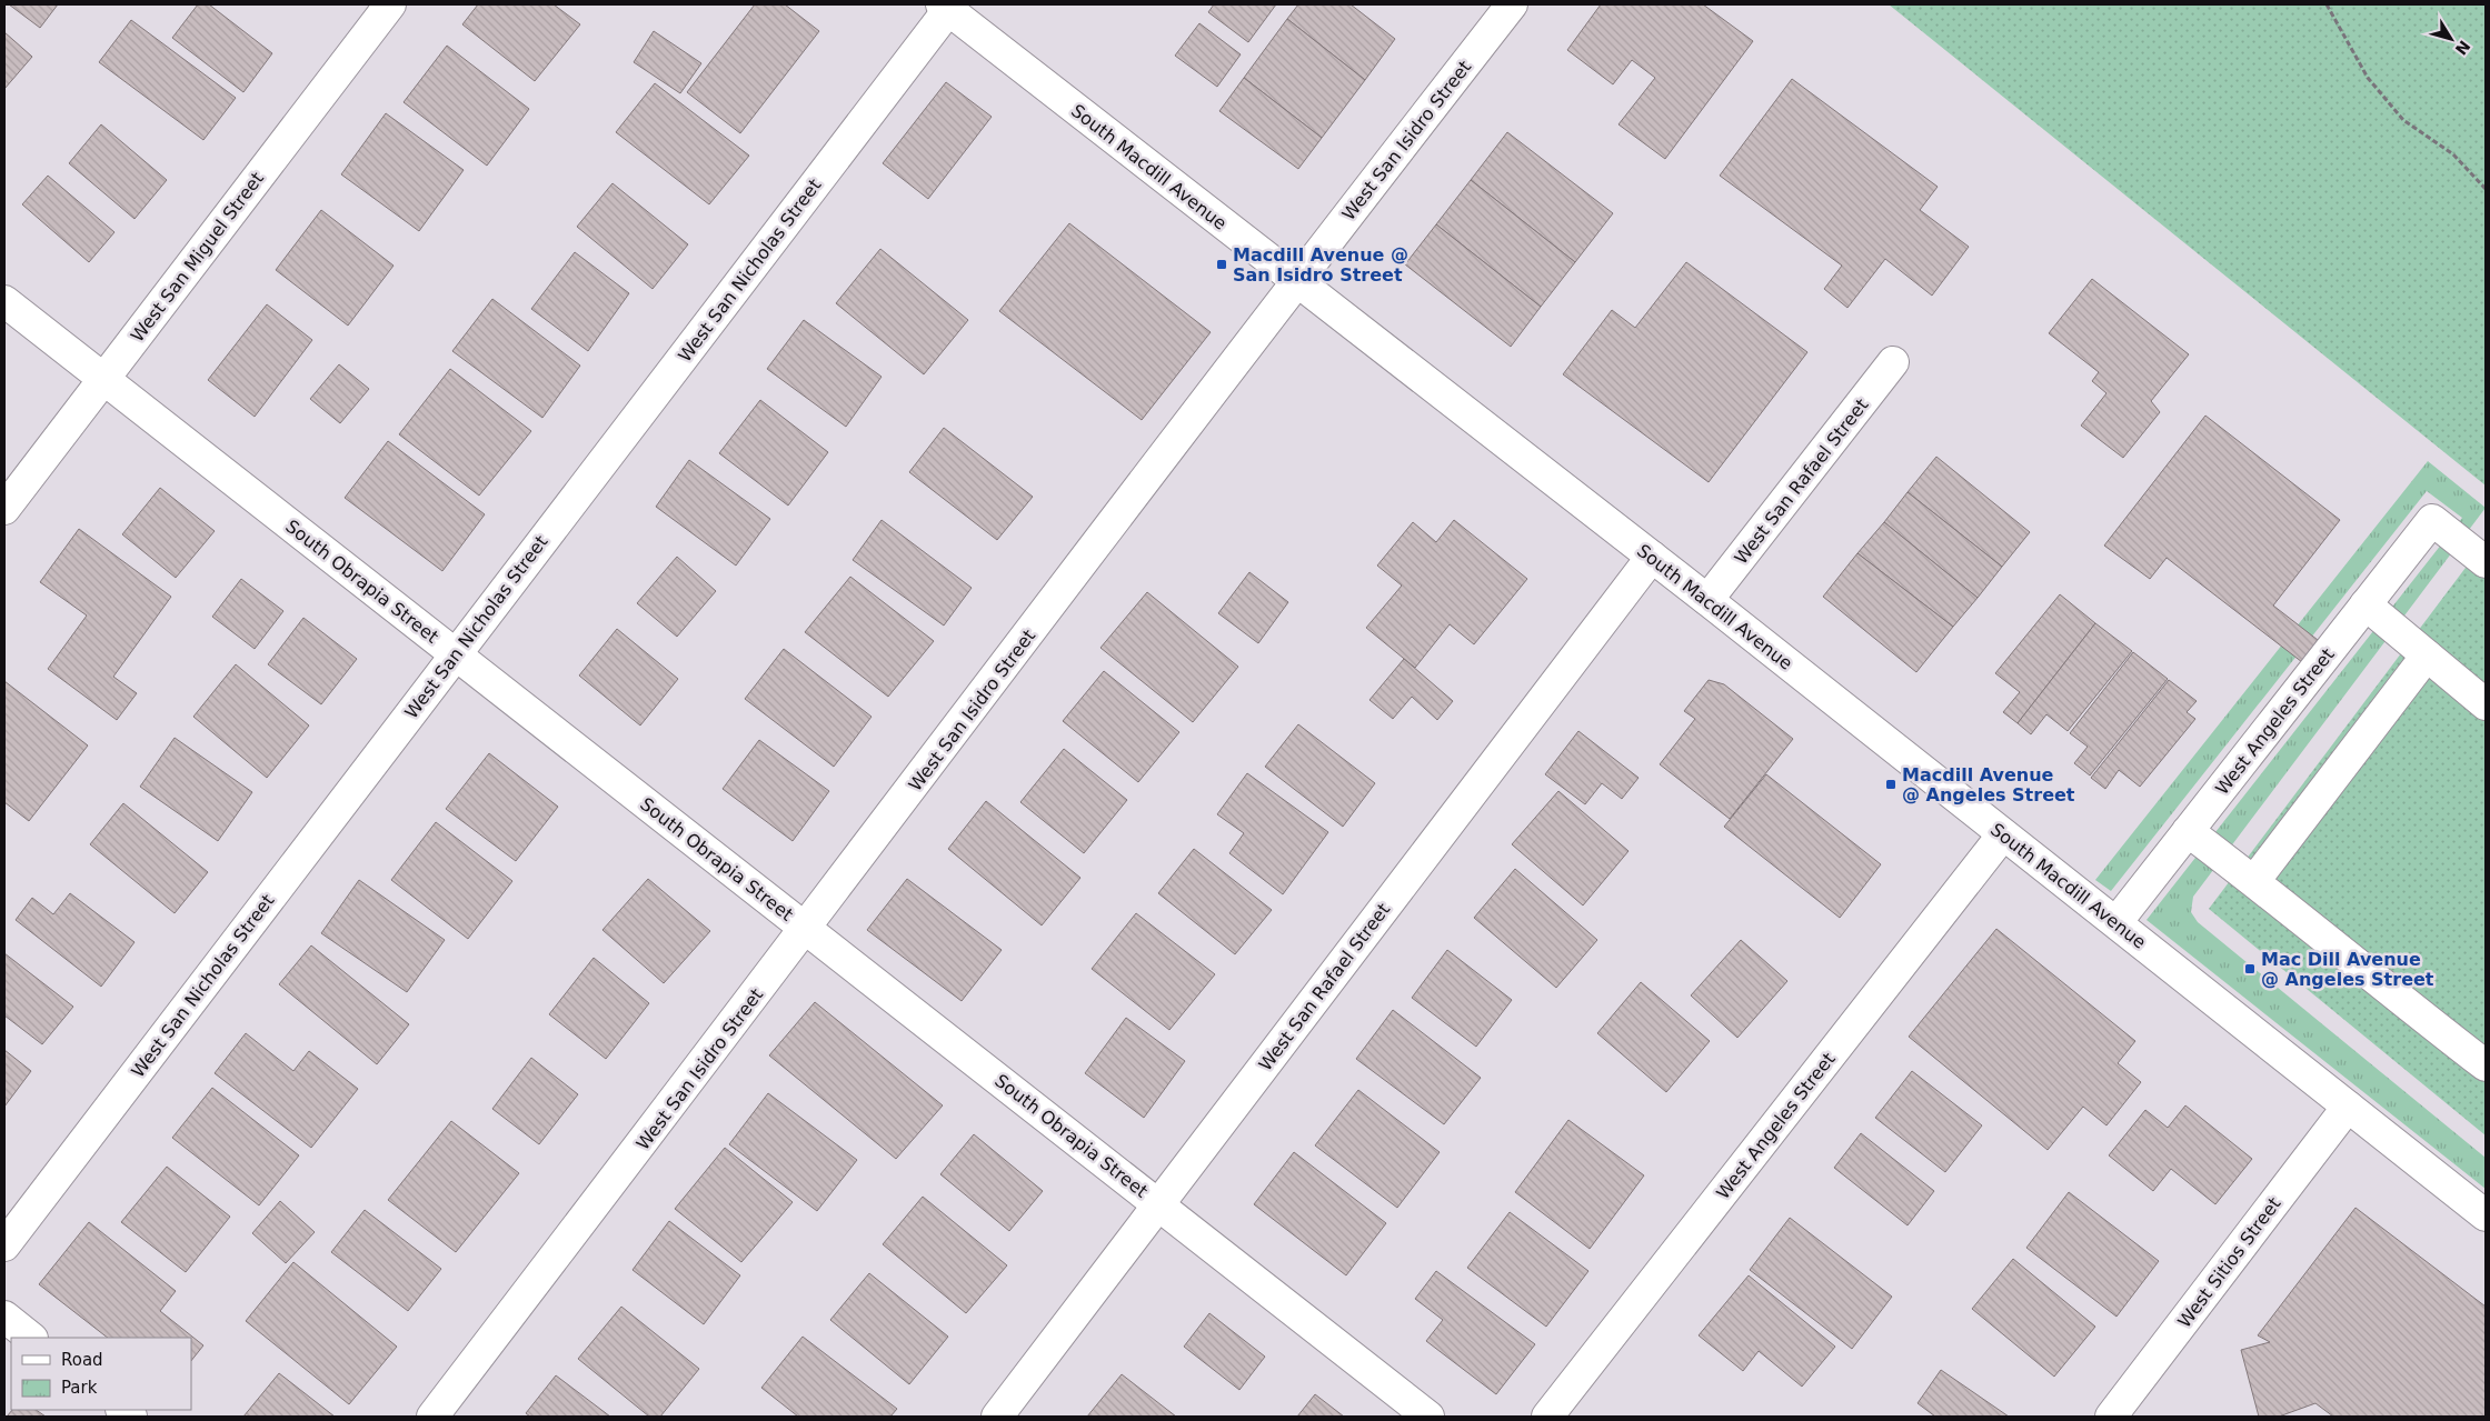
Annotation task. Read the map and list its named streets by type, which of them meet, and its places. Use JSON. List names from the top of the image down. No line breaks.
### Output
{"streets":{"street":["West San Isidro Street","South Macdill Avenue","West San Miguel Street","West San Nicholas Street","West San Rafael Street","South Obrapia Street","West Angeles Street","West Sitios Street"]},"crossings":[["West San Isidro Street","South Macdill Avenue"],["West San Isidro Street","South Obrapia Street"],["South Macdill Avenue","West San Nicholas Street"],["South Macdill Avenue","West San Rafael Street"],["South Macdill Avenue","West Angeles Street"],["South Macdill Avenue","West Sitios Street"],["West San Miguel Street","South Obrapia Street"],["West San Nicholas Street","South Obrapia Street"],["West San Rafael Street","South Obrapia Street"]],"places":{"transit":["Macdill Avenue @ San Isidro Street","Macdill Avenue @ Angeles Street","Mac Dill Avenue @ Angeles Street"]},"legend":["Road","Park"],"north":"bottom right"}
